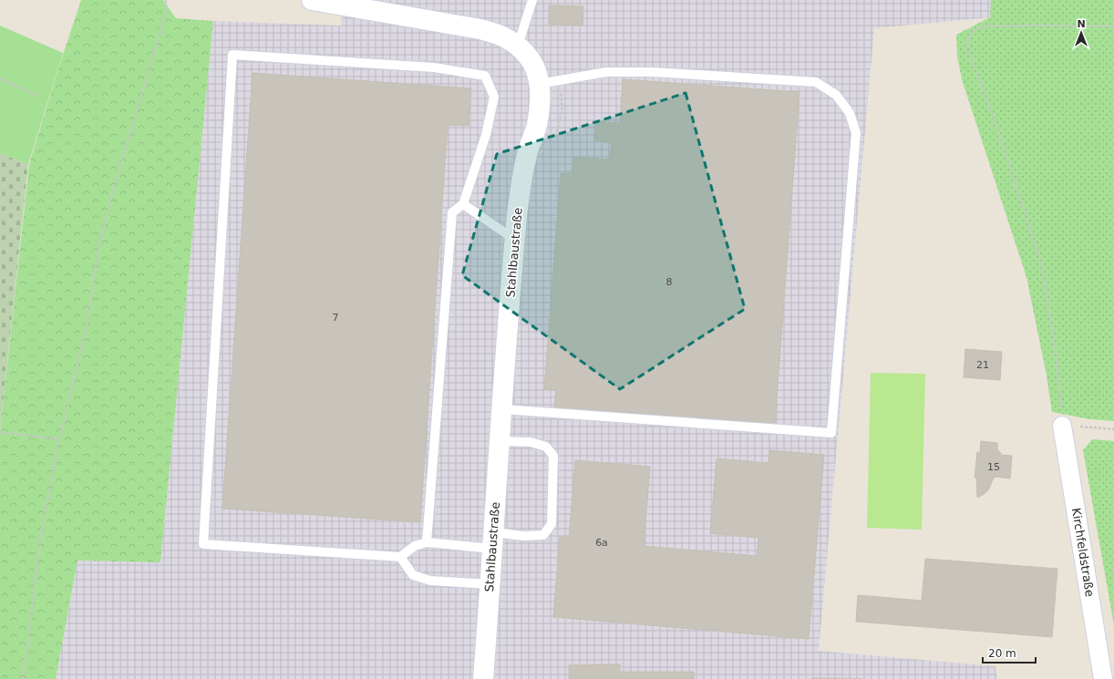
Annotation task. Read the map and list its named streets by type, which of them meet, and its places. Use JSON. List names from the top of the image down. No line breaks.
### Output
{"streets":{"street":["Stahlbaustraße","Kirchfeldstraße"]},"house_numbers":["8","7","21","15","6a"],"scale_bar":"20 m","north":"top"}
